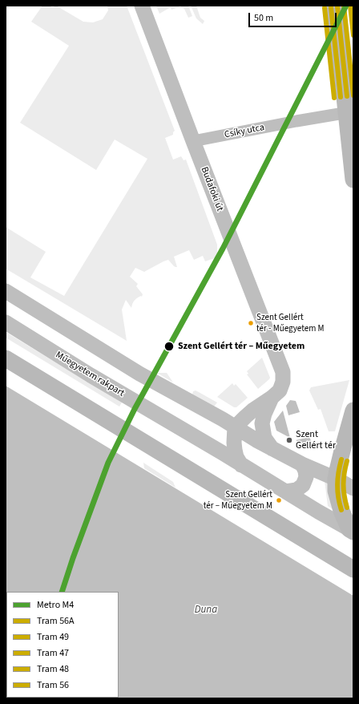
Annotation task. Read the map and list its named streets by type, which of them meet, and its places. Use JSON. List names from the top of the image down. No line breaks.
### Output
{"streets":{"street":["Csíky utca","Budafoki út","Műegyetem rakpart"]},"crossings":[["Csíky utca","Budafoki út"]],"water":["Duna"],"places":["Szent Gellért tér - Műegyetem M","Szent Gellért tér – Műegyetem","Szent Gellért tér","Szent Gellért tér – Műegyetem M"],"lines":["metro line M4","tram line 56A","tram line 47","tram line 49","tram line 48","tram line 56"],"legend":["Metro M4","Tram 56A","Tram 49","Tram 47","Tram 48","Tram 56"],"scale_bar":"50 m"}
